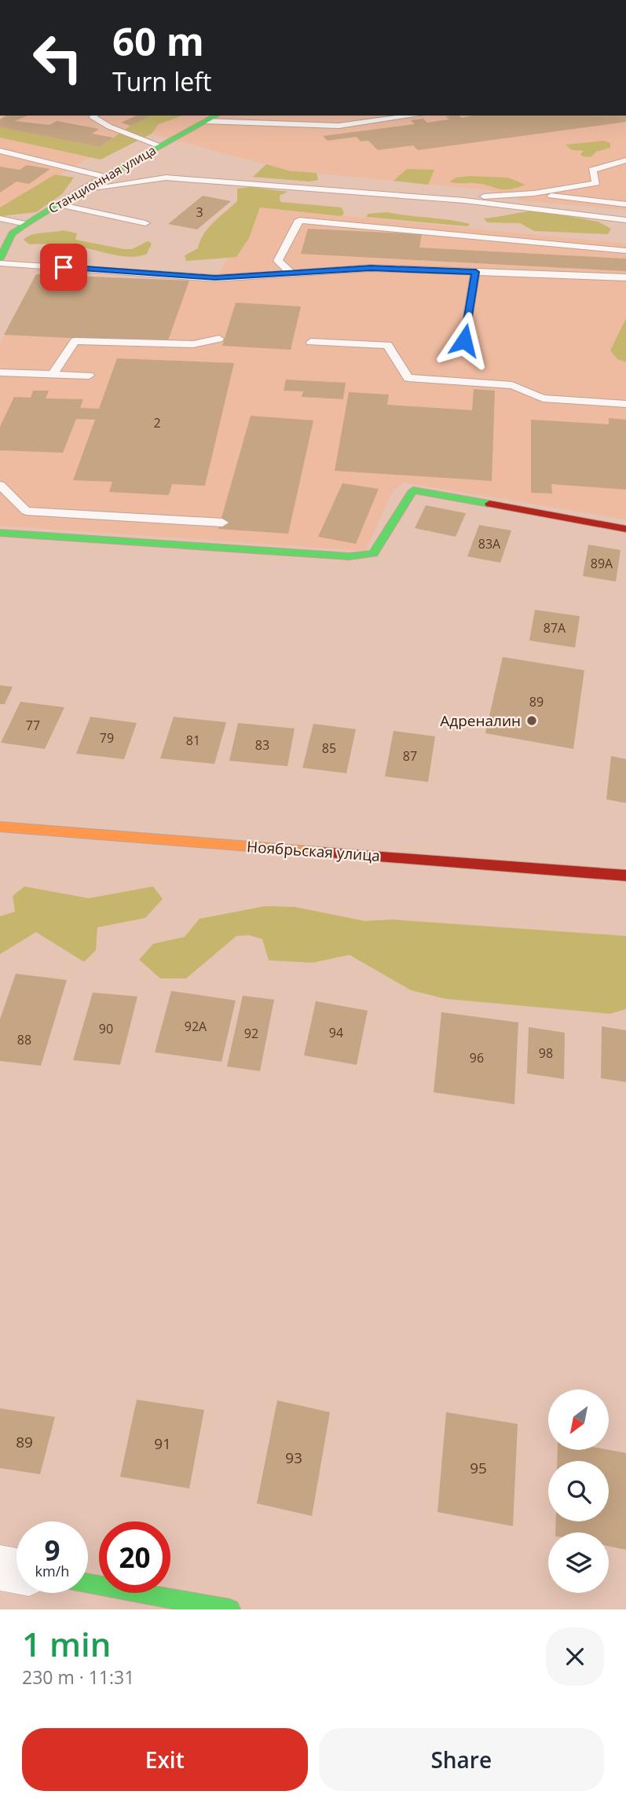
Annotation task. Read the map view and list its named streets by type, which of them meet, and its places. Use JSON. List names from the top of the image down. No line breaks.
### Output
{"streets":{"main road":["Станционная улица","Ноябрьская улица"]},"places":["Адреналин"],"house_numbers":["3","2","83А","89А","87А","89","77","79","81","83","85","87","92А","90","94","92","88","98","96","89","91","93","95"],"north":"bottom left","page":{"turn":["60 m","Turn left"],"speed":"9 km/h","limit":"20","heading":["1 min","230 m · 11:31"],"buttons":["Exit","Share"]}}
